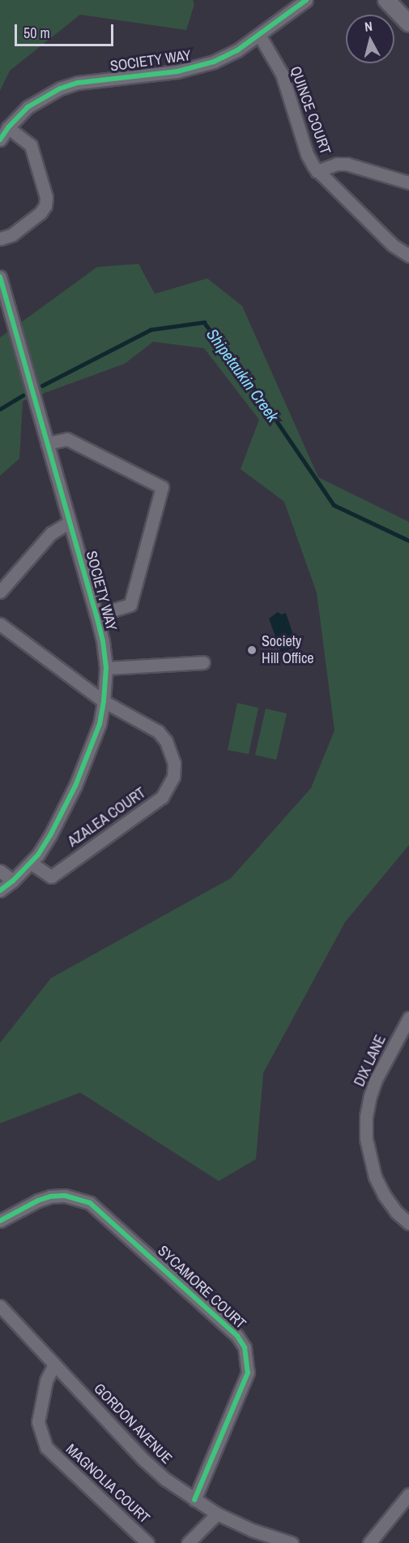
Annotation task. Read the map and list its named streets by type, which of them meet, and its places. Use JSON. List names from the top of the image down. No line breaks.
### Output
{"streets":{"street":["SOCIETY WAY","QUINCE COURT","AZALEA COURT","DIX LANE","SYCAMORE COURT","GORDON AVENUE","MAGNOLIA COURT"]},"crossings":[["SOCIETY WAY","QUINCE COURT"],["SOCIETY WAY","AZALEA COURT"],["SYCAMORE COURT","GORDON AVENUE"],["GORDON AVENUE","MAGNOLIA COURT"]],"water":["Shipetaukin Creek"],"places":["Society Hill Office"],"scale_bar":"50 m","north":"top"}
